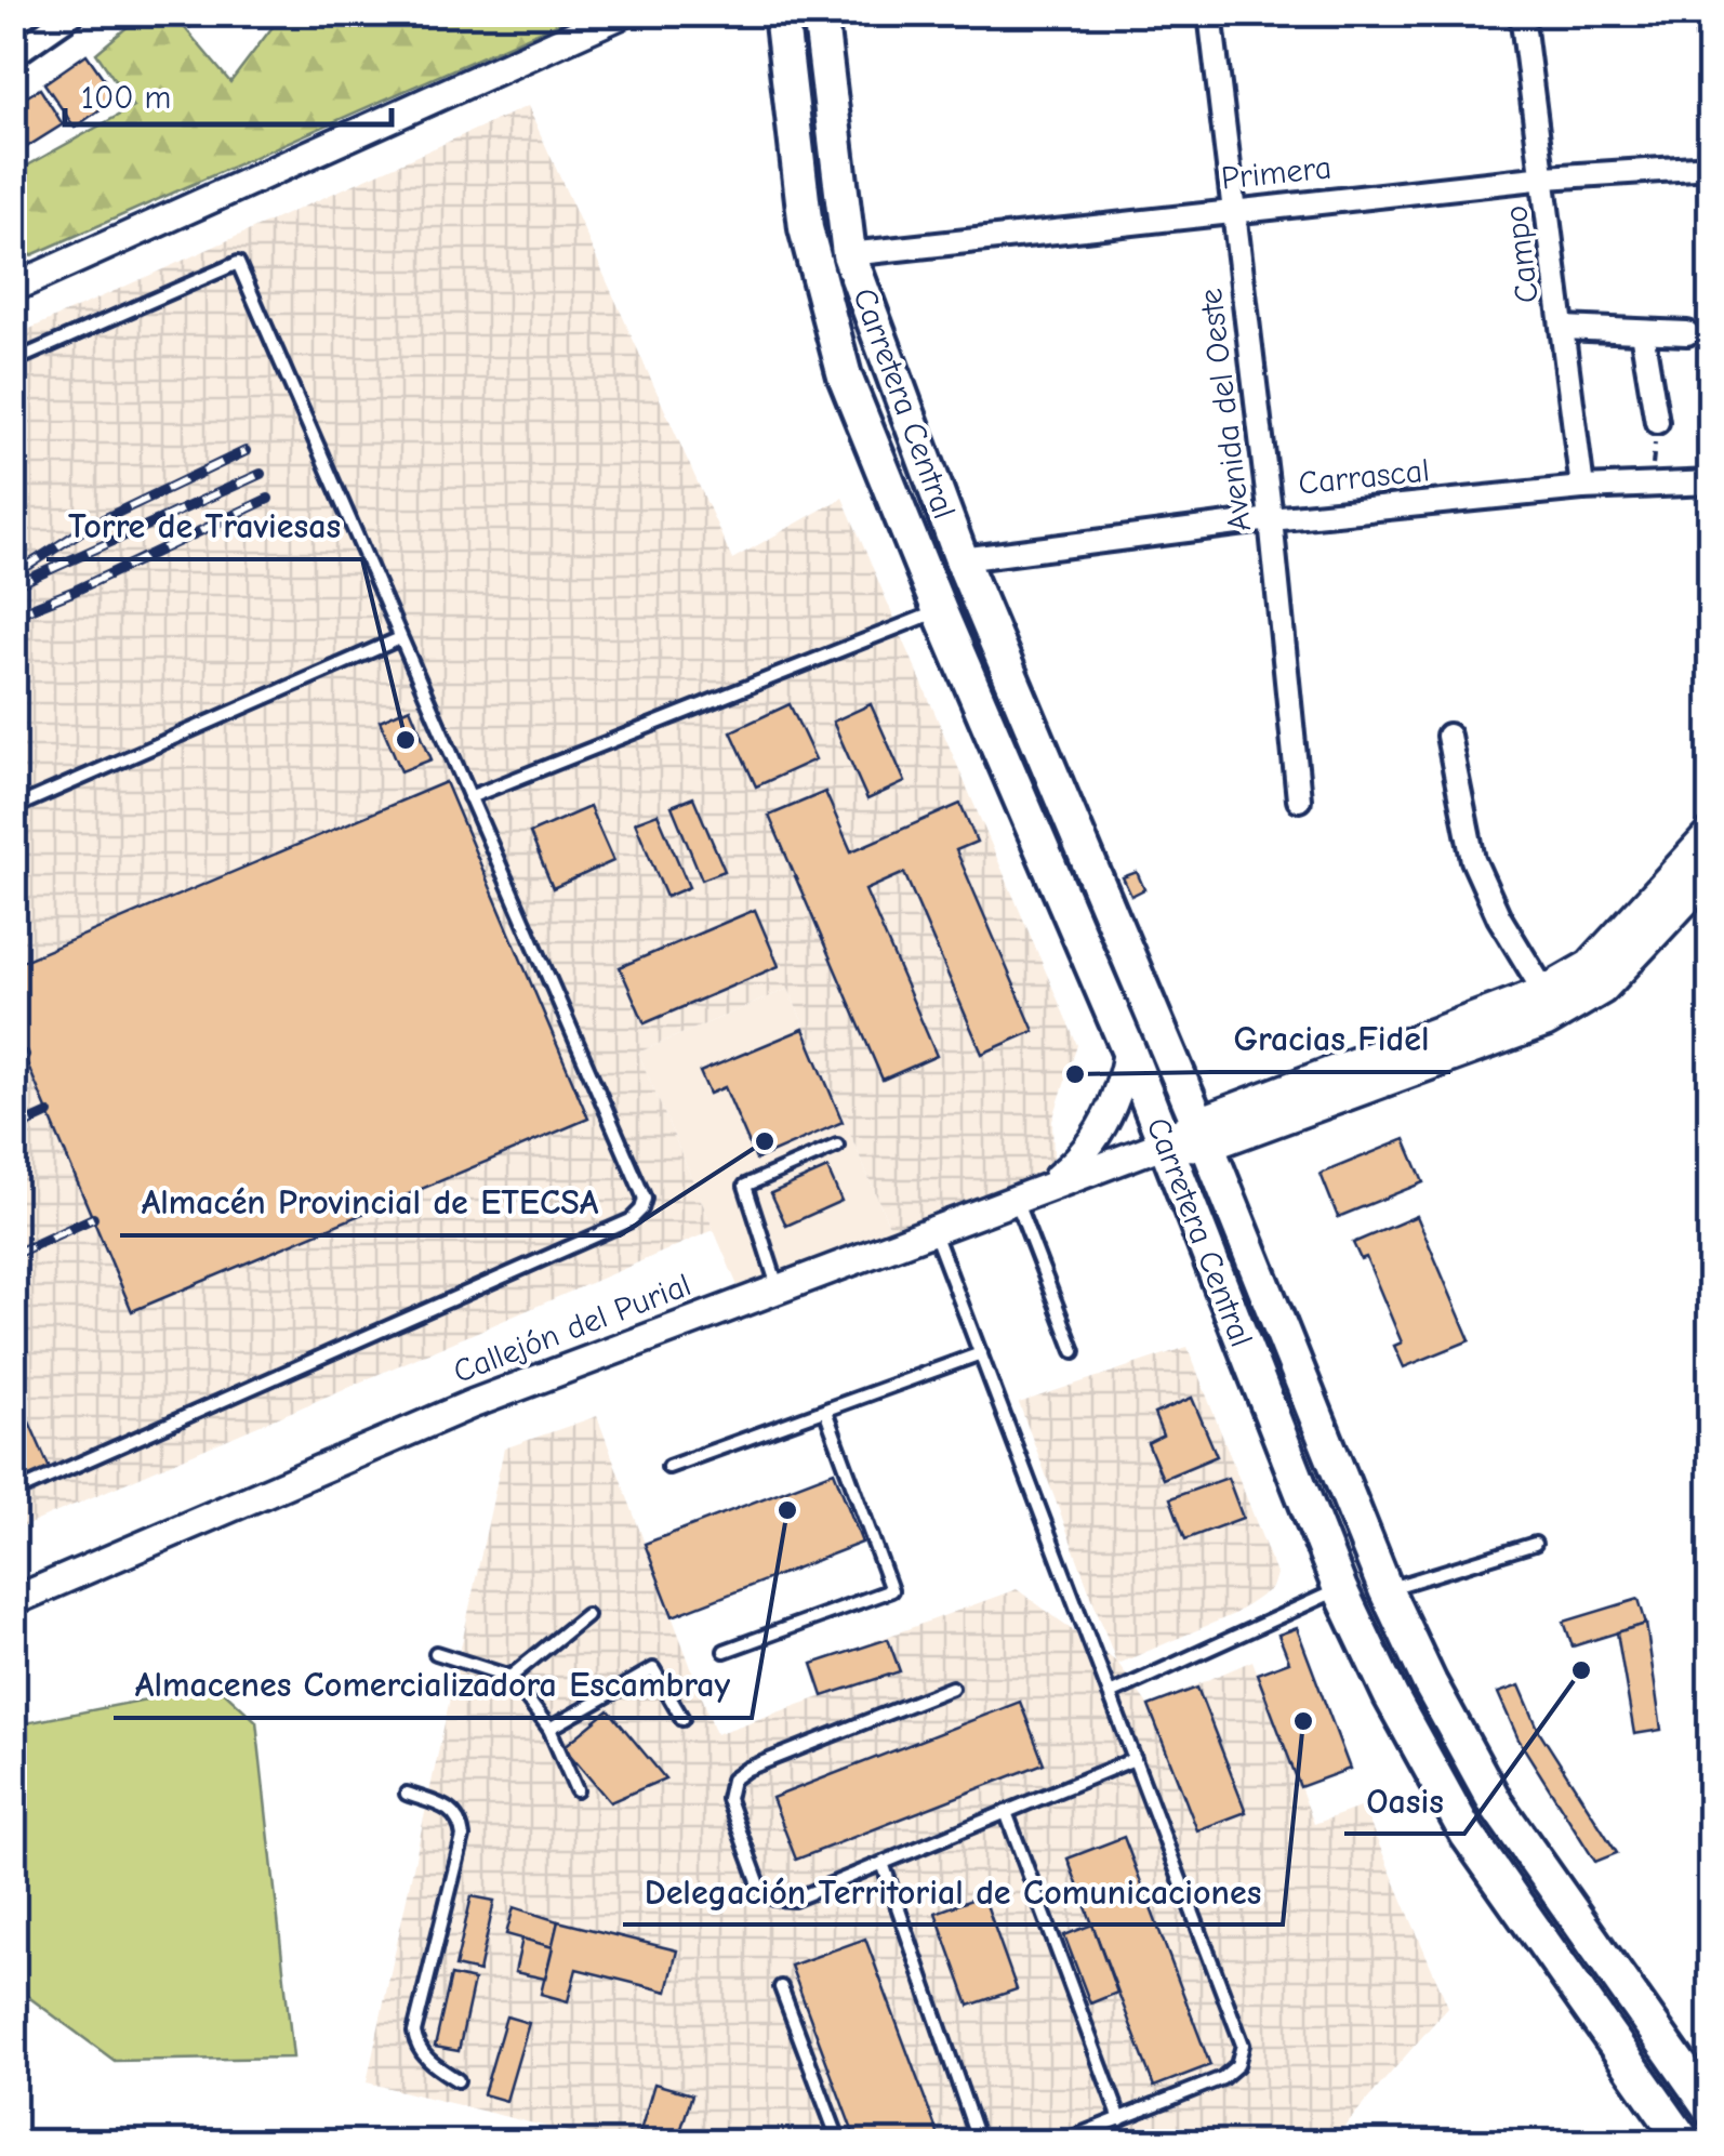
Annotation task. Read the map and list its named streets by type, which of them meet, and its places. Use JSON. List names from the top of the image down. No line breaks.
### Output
{"streets":{"main road":["Carretera Central"],"street":["Primera","Campo","Avenida del Oeste","Carrascal","Callejón del Purial"]},"crossings":[["Primera","Campo"],["Primera","Carretera Central"],["Primera","Avenida del Oeste"],["Campo","Carrascal"],["Carretera Central","Carrascal"],["Carretera Central","Callejón del Purial"],["Avenida del Oeste","Carrascal"]],"places":["Torre de Traviesas","Gracias Fidel","Almacén Provincial de ETECSA","Almacenes Comercializadora Escambray","Oasis","Delegación Territorial de Comunicaciones"],"scale_bar":"100 m"}
